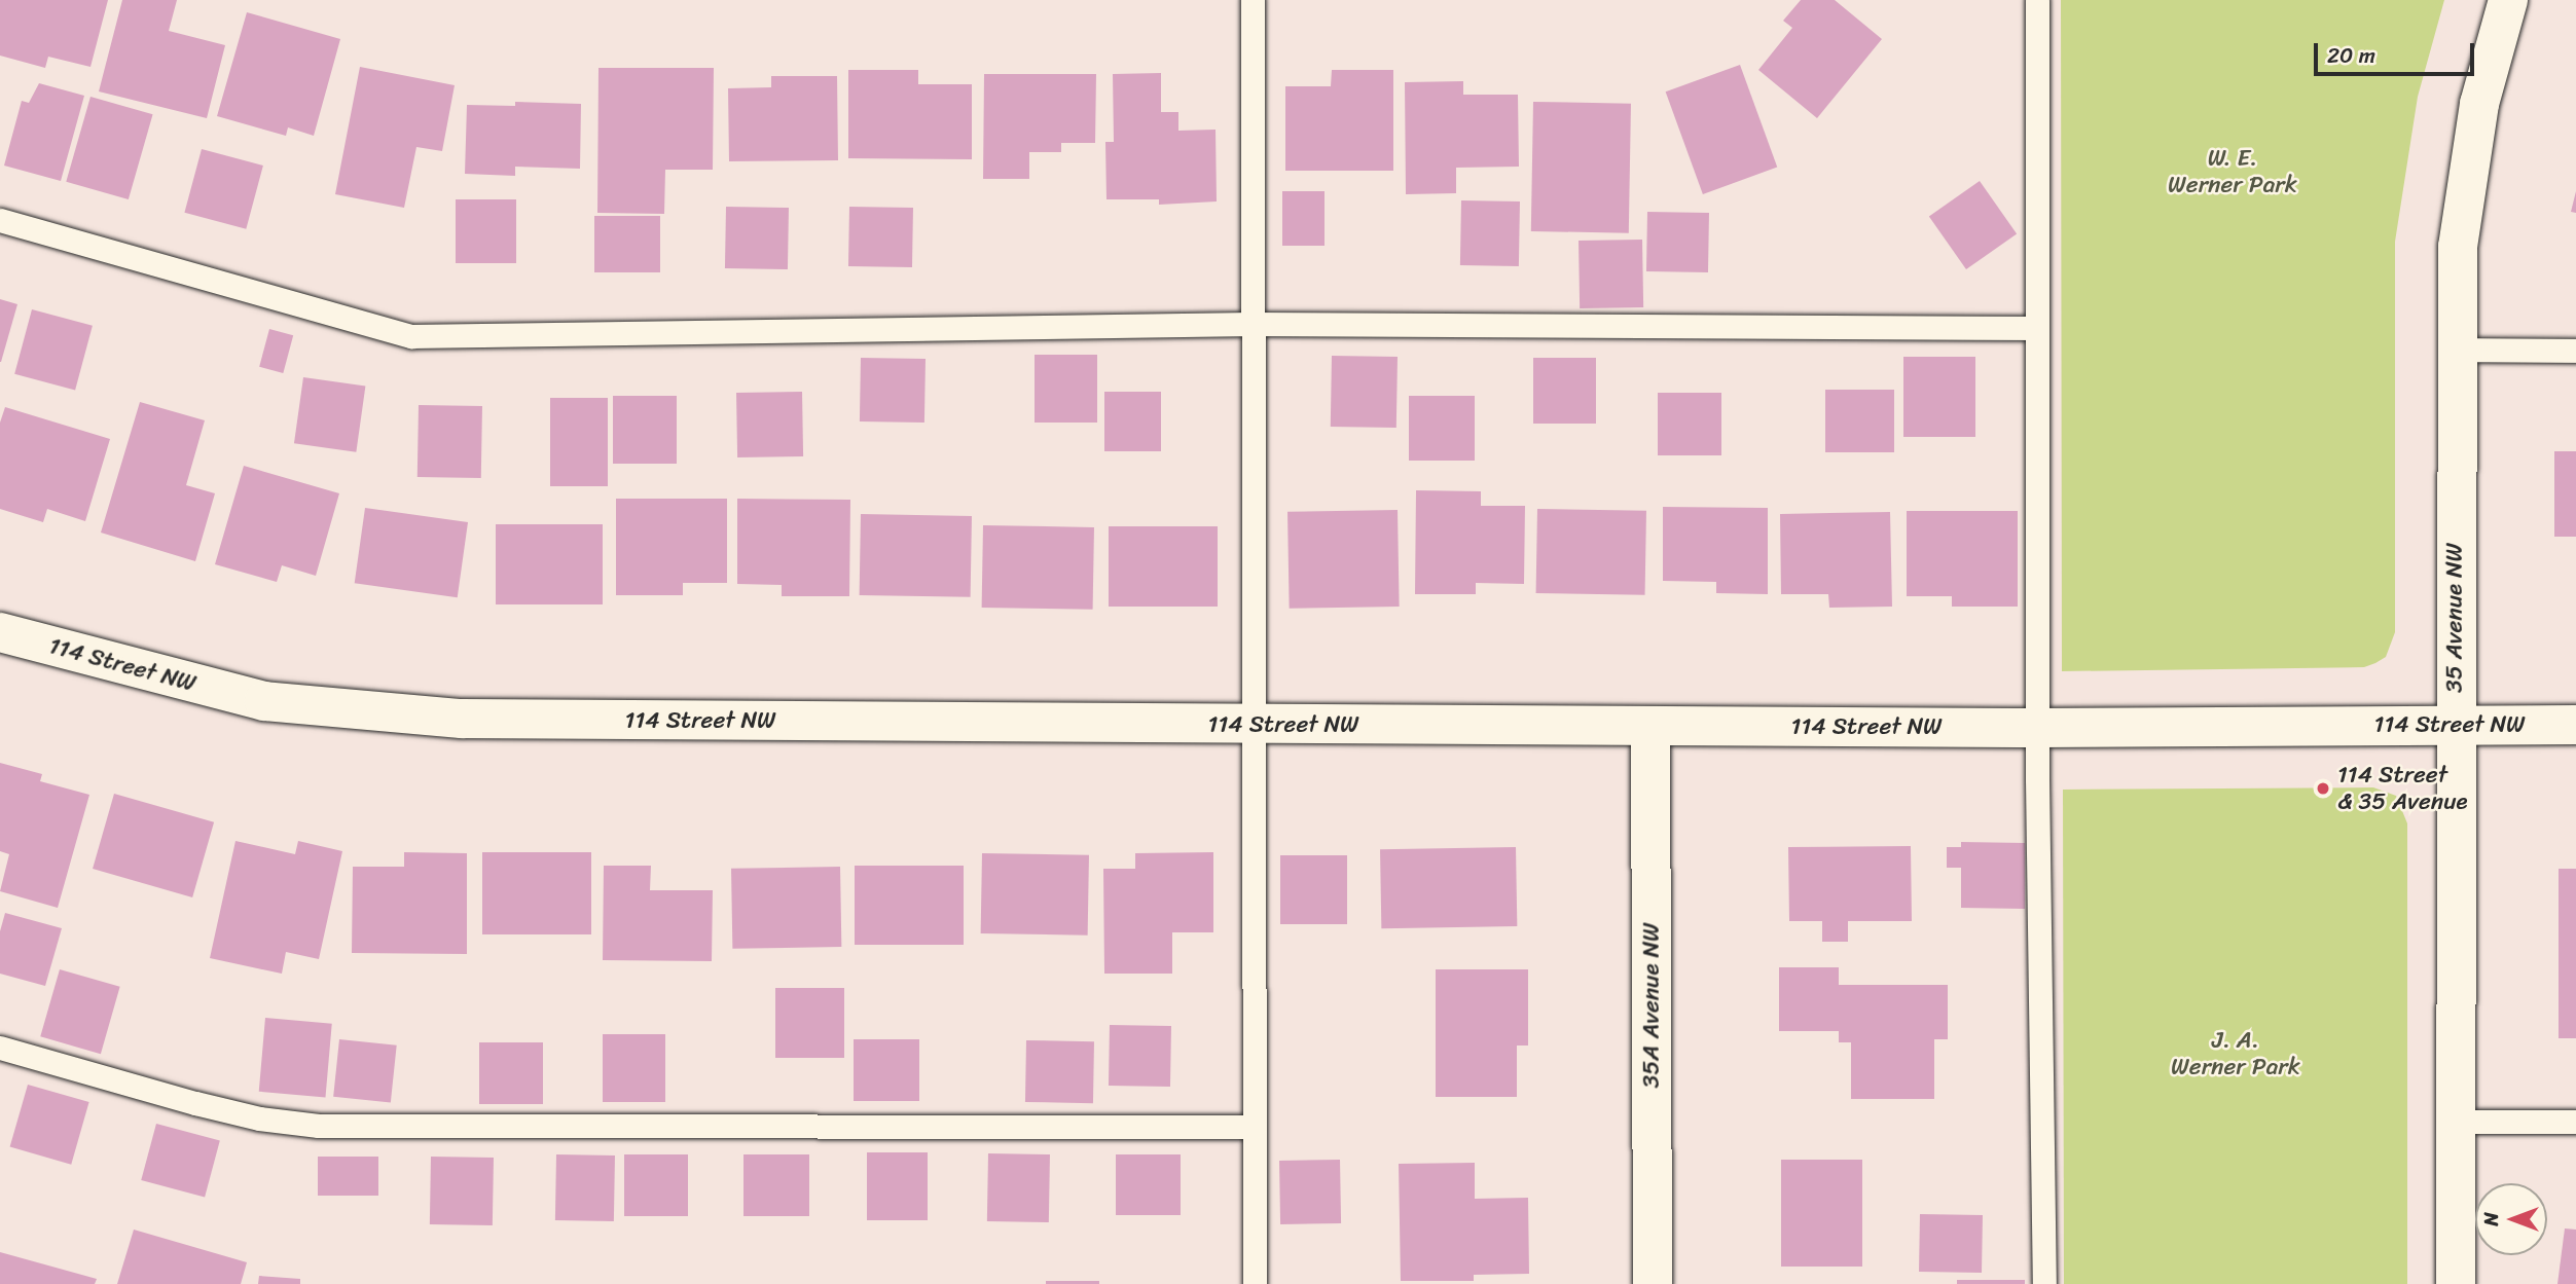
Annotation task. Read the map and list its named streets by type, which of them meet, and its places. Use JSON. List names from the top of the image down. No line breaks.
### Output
{"streets":{"street":["35 Avenue NW","114 Street NW","35A Avenue NW"]},"crossings":[["35 Avenue NW","114 Street NW"],["114 Street NW","35A Avenue NW"]],"parks":["W. E. Werner Park","J. A. Werner Park"],"places":["114 Street & 35 Avenue"],"scale_bar":"20 m","north":"left"}
